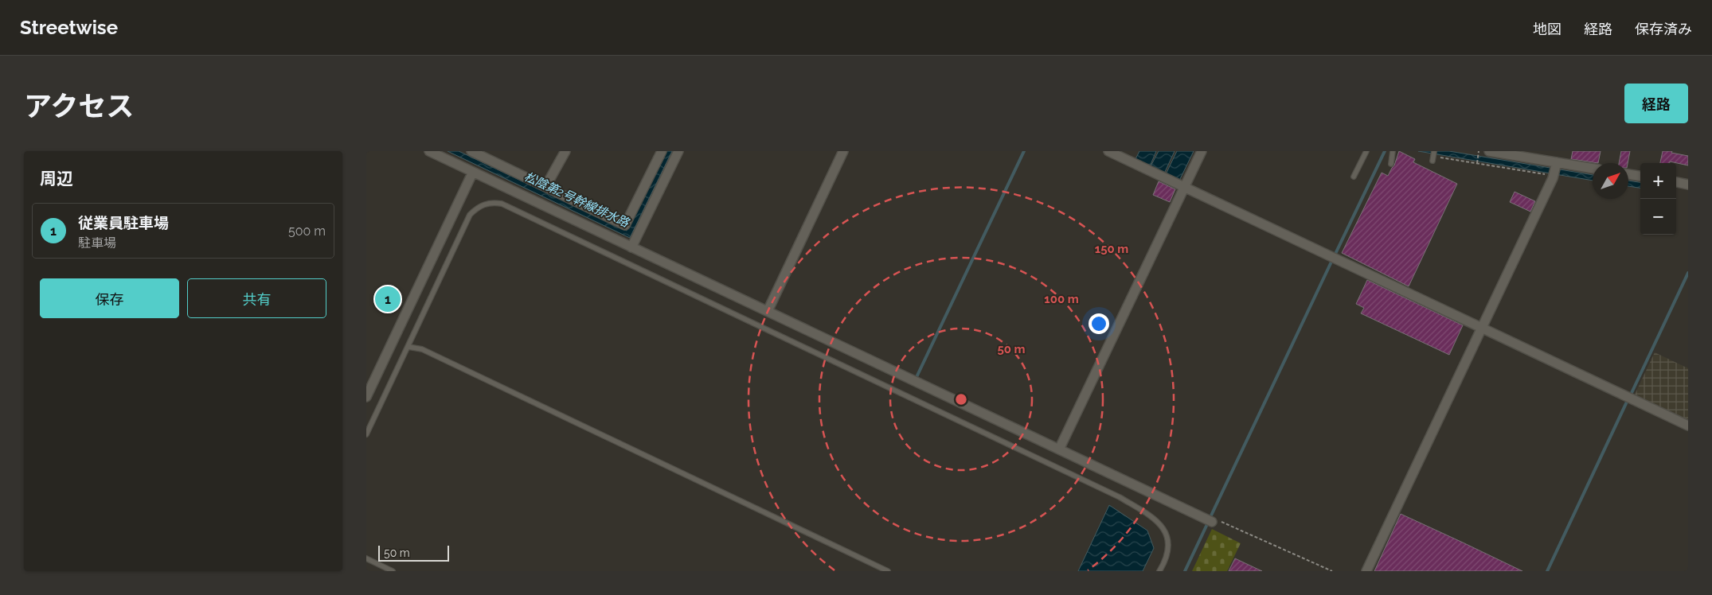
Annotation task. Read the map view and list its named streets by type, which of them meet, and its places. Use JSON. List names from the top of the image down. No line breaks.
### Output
{"water":["松陰第2号幹線排水路"],"scale_bar":"50 m","north":"top right","page":{"header":"Streetwise","nav":["地図","経路","保存済み"],"title":"アクセス","buttons":["経路",["保存","共有"]],"heading":"周辺","map_buttons":["+","−"],"list":[{"mark":"1","name":"従業員駐車場","note":"駐車場","value":"500 m"}],"pins":"1","scale":"50 m"},"rings":["150 m","100 m","50 m"]}
